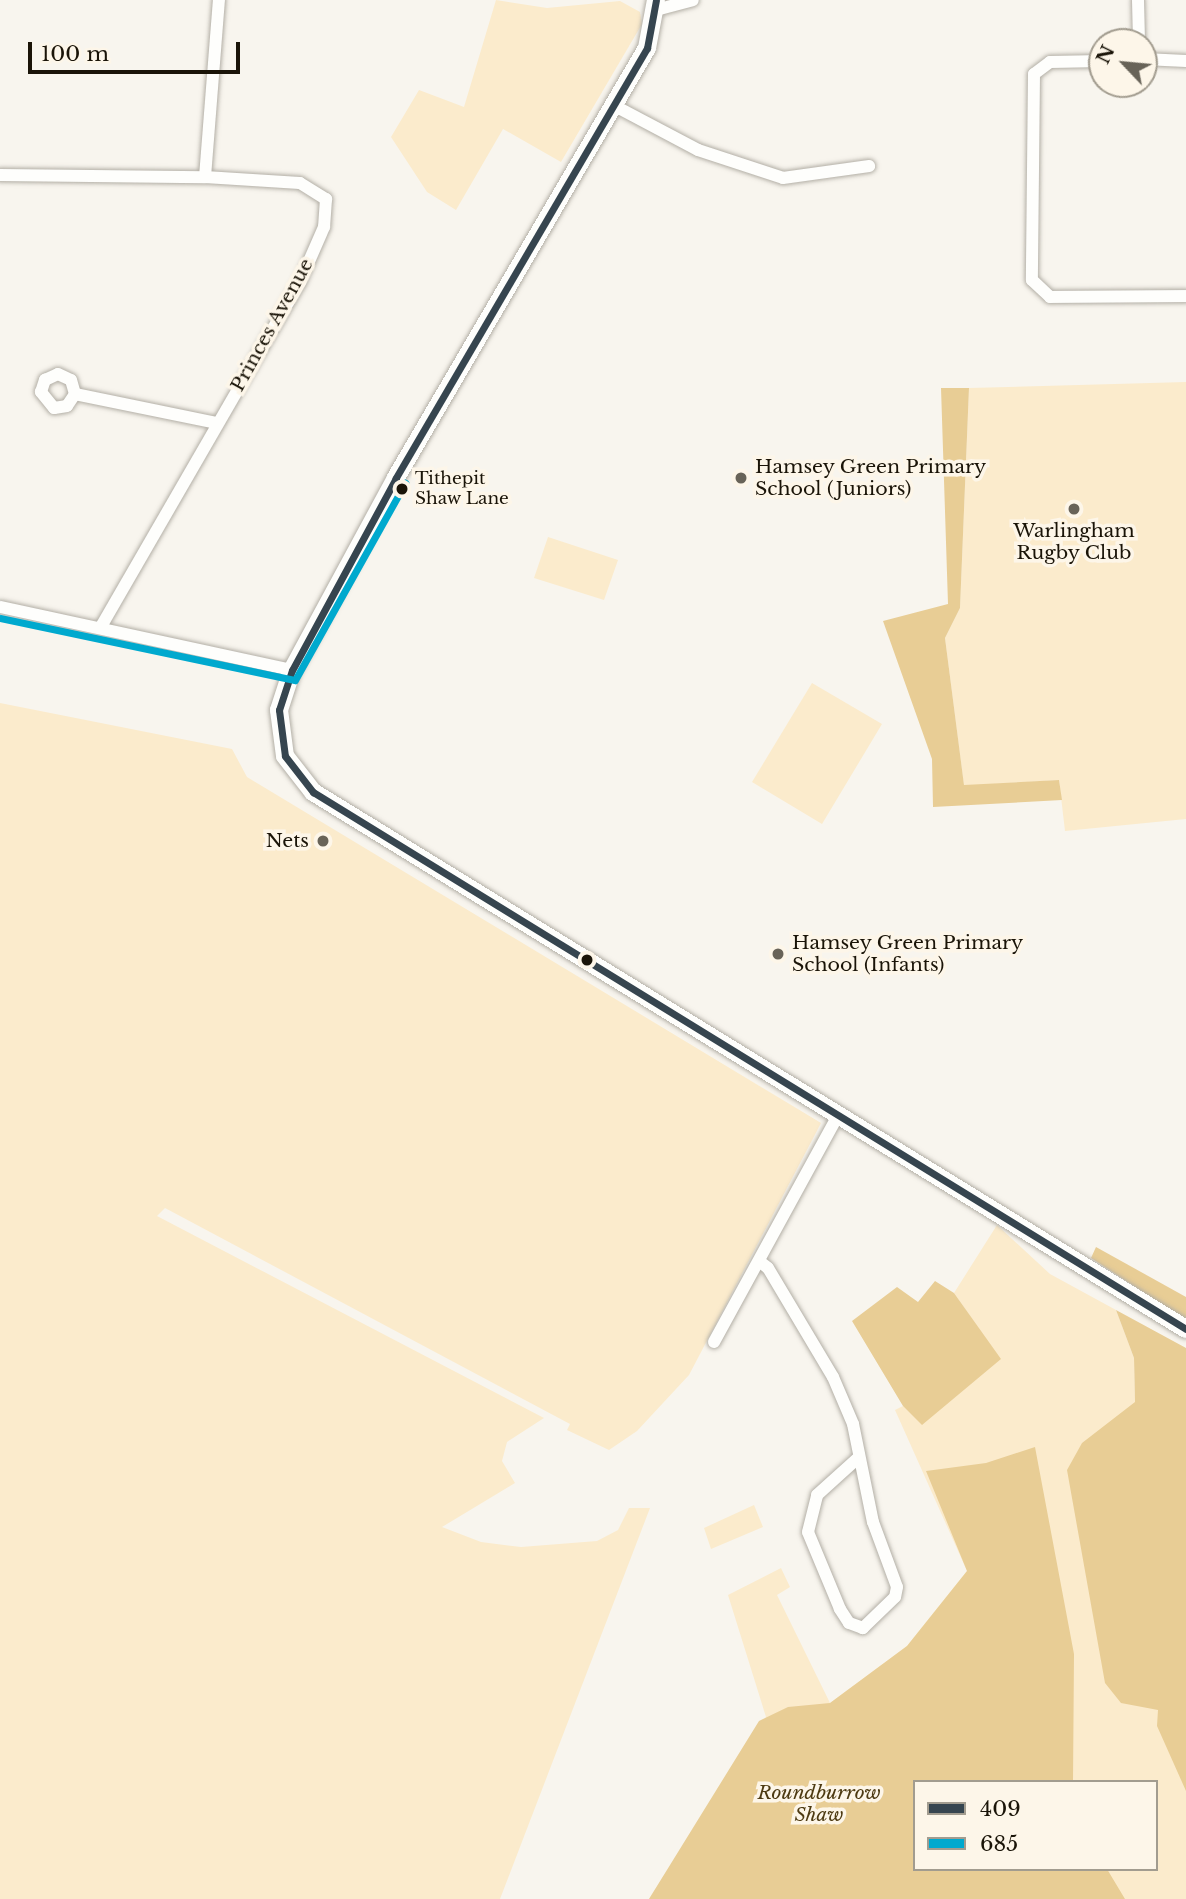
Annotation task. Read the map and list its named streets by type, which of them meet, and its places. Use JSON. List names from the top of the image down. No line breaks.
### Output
{"streets":{"street":["Princes Avenue"]},"parks":["Roundburrow Shaw"],"places":["Hamsey Green Primary School (Juniors)","Tithepit Shaw Lane","Warlingham Rugby Club","Nets","Hamsey Green Primary School (Infants)"],"lines":["transit line 409","transit line 685"],"legend":["409","685"],"scale_bar":"100 m","north":"top left"}
